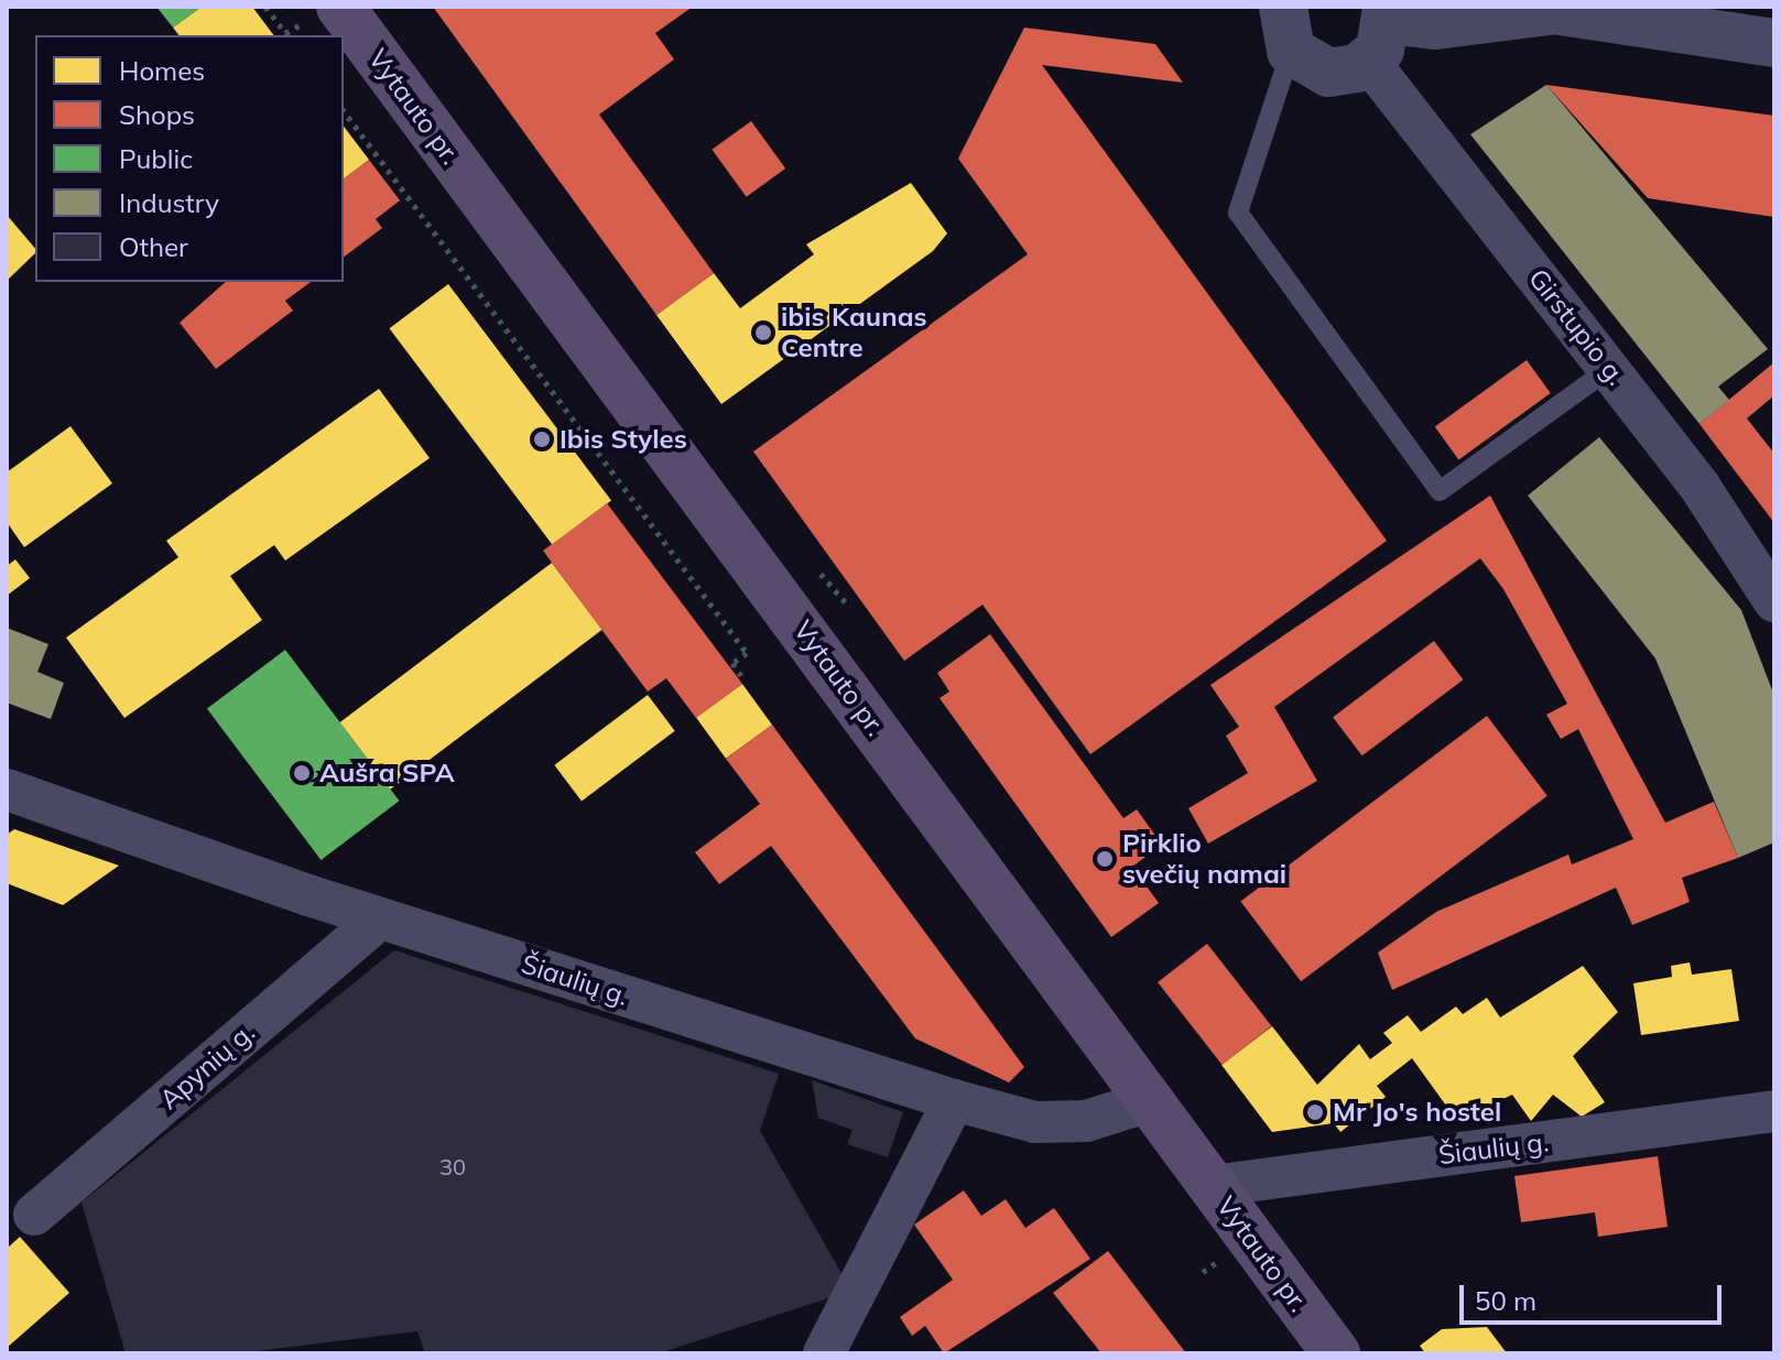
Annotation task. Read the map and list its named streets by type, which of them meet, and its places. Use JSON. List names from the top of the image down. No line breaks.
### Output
{"streets":{"main road":["Vytauto pr."],"street":["Girstupio g.","Šiaulių g.","Apynių g."]},"crossings":[["Vytauto pr.","Šiaulių g."],["Šiaulių g.","Apynių g."]],"places":["ibis Kaunas Centre","Ibis Styles","Aušra SPA","Pirklio svečių namai","Mr Jo's hostel"],"house_numbers":["30"],"legend":["Homes","Shops","Public","Industry","Other"],"scale_bar":"50 m"}
